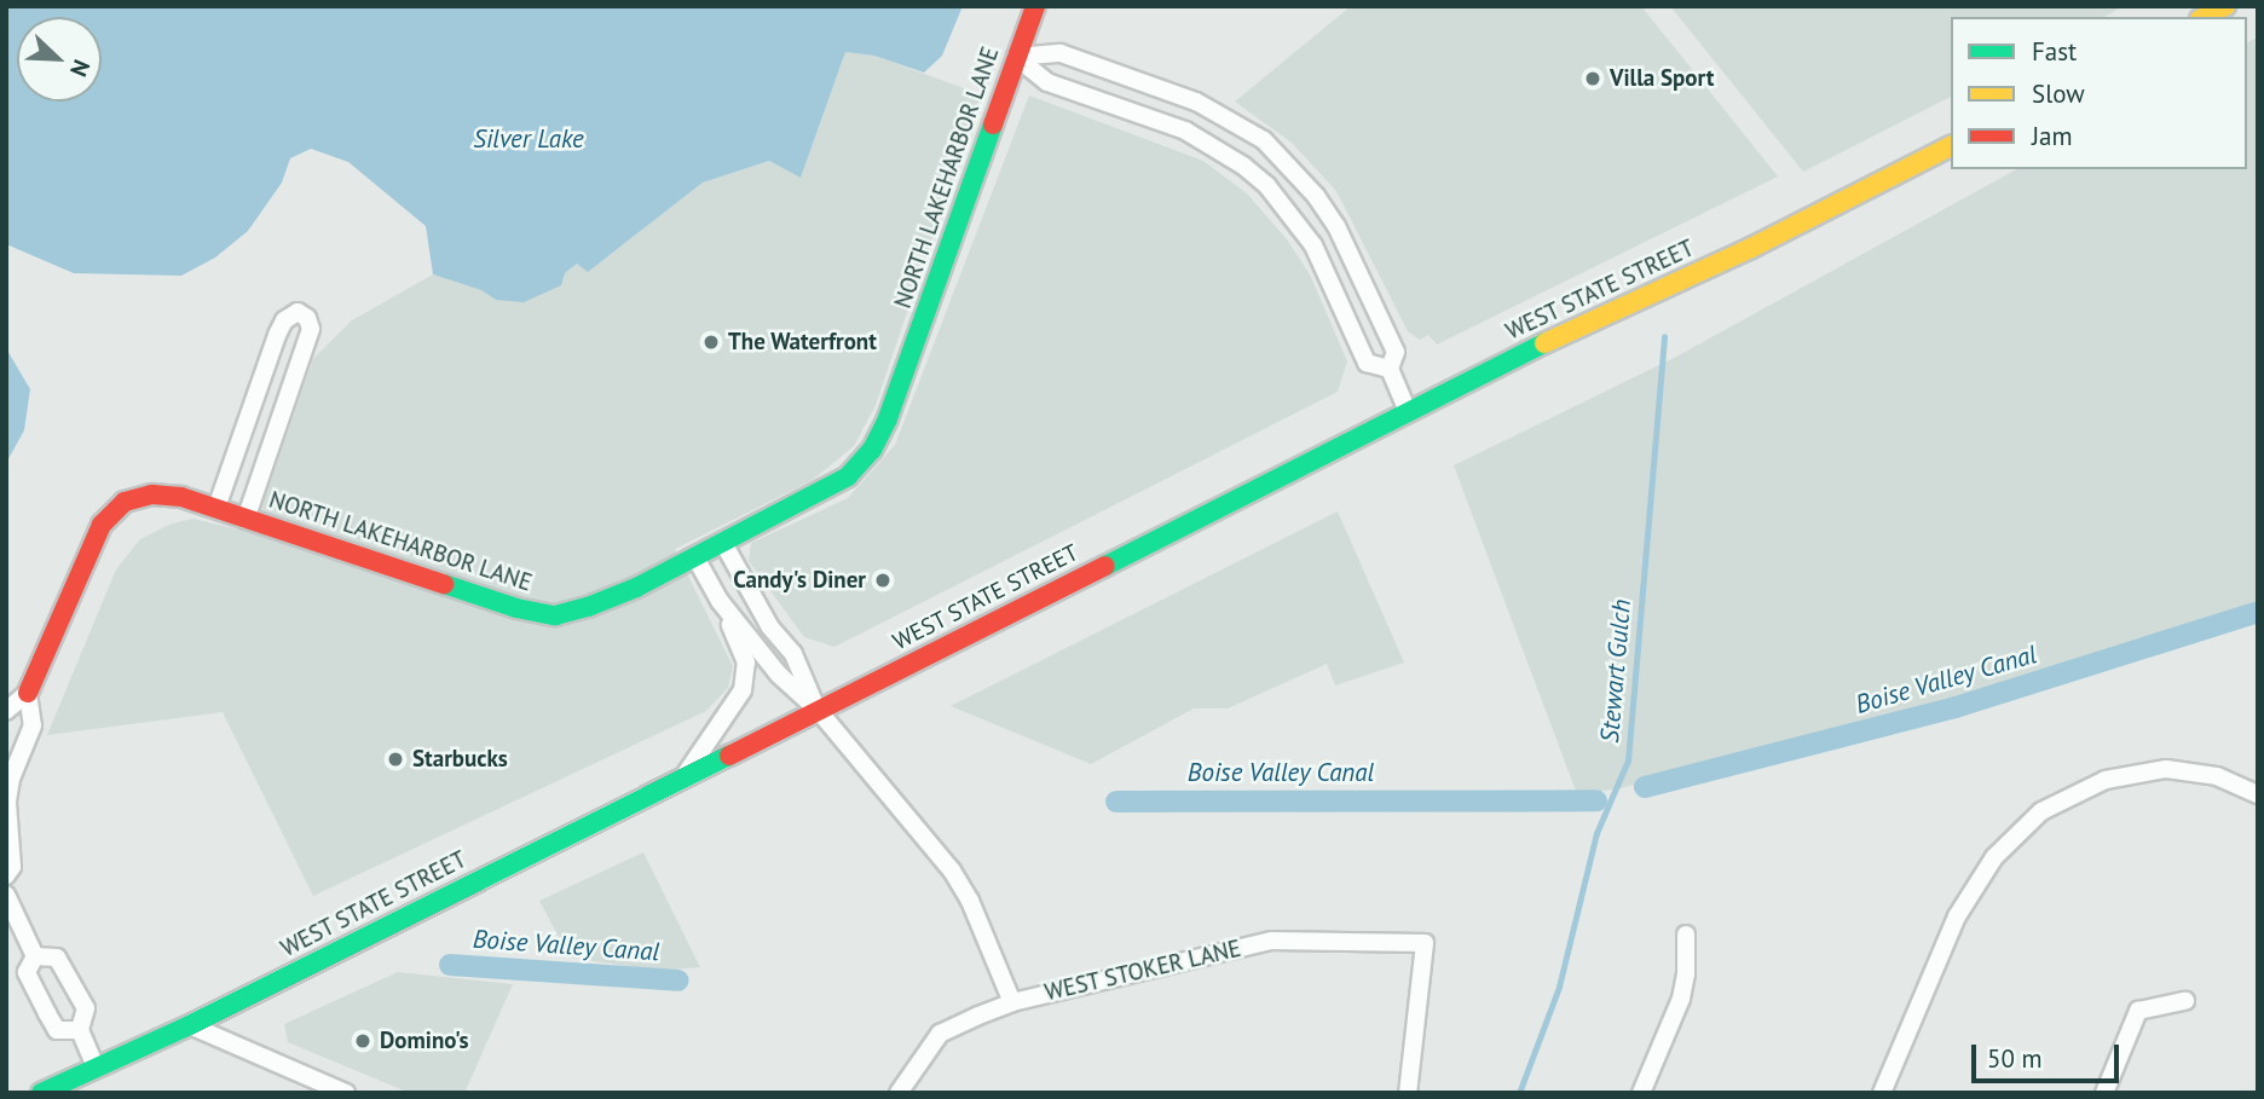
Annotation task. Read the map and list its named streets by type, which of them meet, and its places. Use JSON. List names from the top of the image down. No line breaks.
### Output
{"streets":{"main road":["NORTH LAKEHARBOR LANE","WEST STATE STREET"],"street":["WEST STOKER LANE"]},"water":["Silver Lake","Stewart Gulch","Boise Valley Canal"],"places":["Villa Sport","The Waterfront","Candy's Diner","Starbucks","Domino's"],"legend":["Fast","Slow","Jam"],"scale_bar":"50 m","north":"bottom right"}
